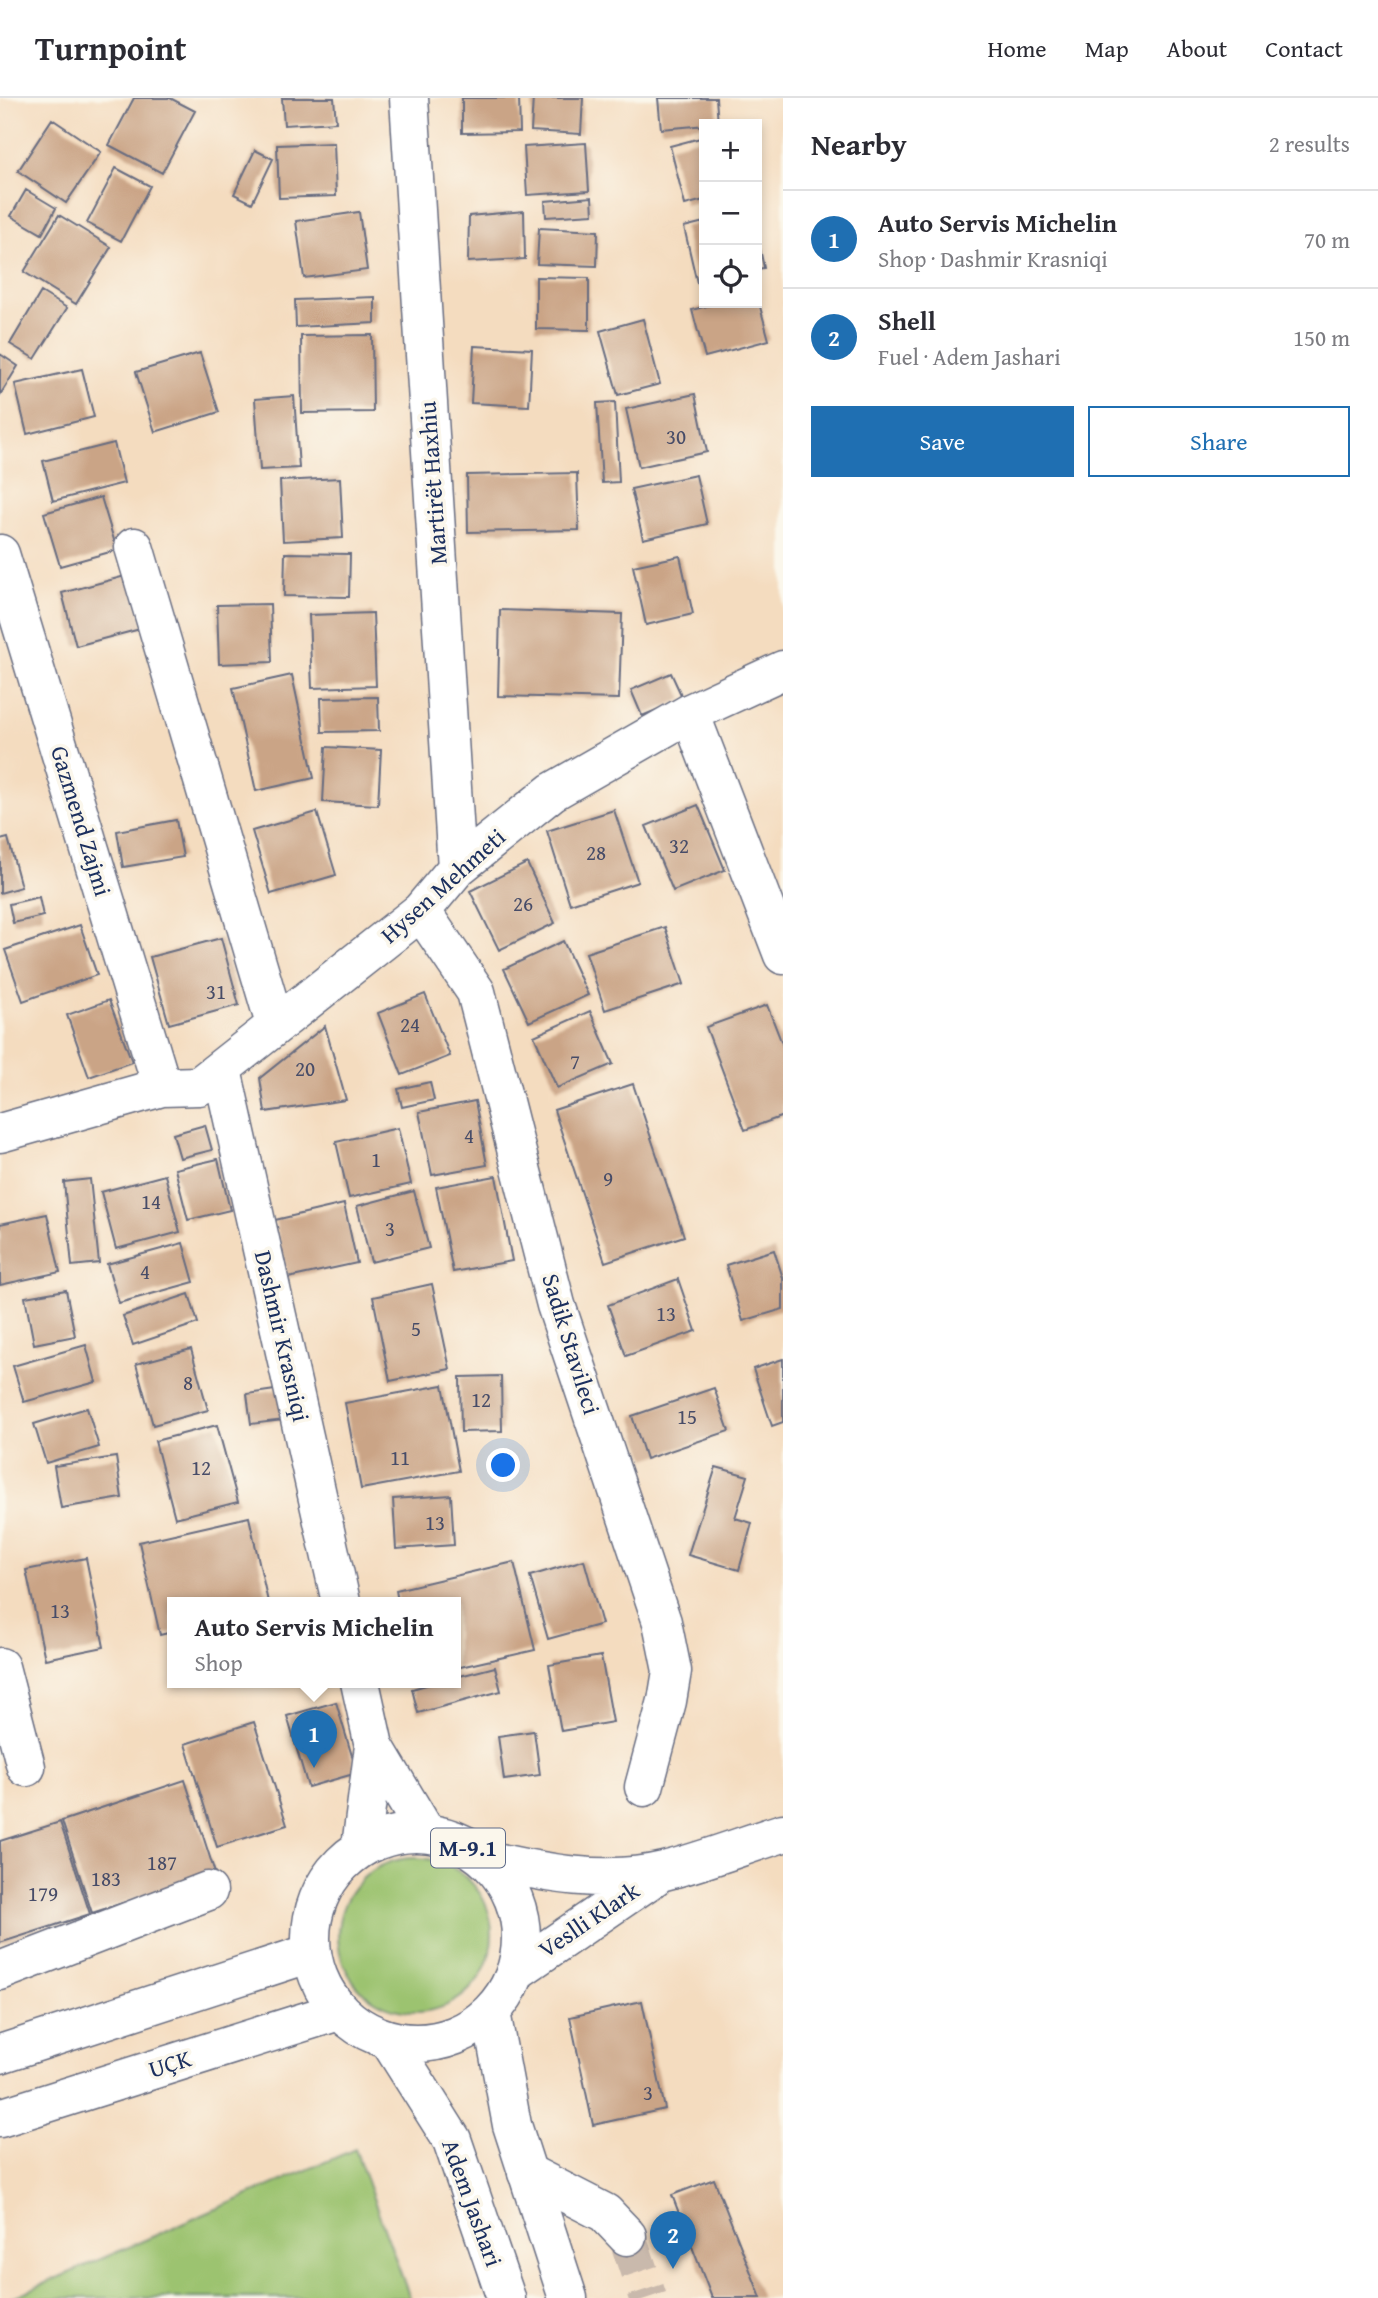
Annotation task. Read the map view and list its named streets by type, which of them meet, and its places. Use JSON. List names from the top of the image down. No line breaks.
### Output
{"streets":{"street":["Martirët Haxhiu","Gazmend Zajmi","Hysen Mehmeti","Dashmir Krasniqi","Sadik Stavileci","M-9.1","Veslli Klark","UÇK","Adem Jashari"]},"crossings":[["Martirët Haxhiu","Hysen Mehmeti"],["Gazmend Zajmi","Hysen Mehmeti"],["Hysen Mehmeti","Dashmir Krasniqi"],["Hysen Mehmeti","Sadik Stavileci"],["M-9.1","Veslli Klark"],["M-9.1","UÇK"],["M-9.1","Adem Jashari"],["Veslli Klark","UÇK"],["Veslli Klark","Adem Jashari"],["UÇK","Adem Jashari"]],"house_numbers":["30","32","28","26","31","24","7","20","4","1","9","14","3","4","13","5","8","12","15","11","12","13","13","187","183","179","3"],"page":{"header":"Turnpoint","nav":["Home","Map","About","Contact"],"heading":["Nearby","2 results"],"map_buttons":["+","−"],"list":[{"mark":"1","name":"Auto Servis Michelin","note":"Shop · Dashmir Krasniqi","value":"70 m"},{"mark":"2","name":"Shell","note":"Fuel · Adem Jashari","value":"150 m"}],"buttons":["Save","Share"],"popup":["Auto Servis Michelin","Shop"],"pins":["1","2"]}}
